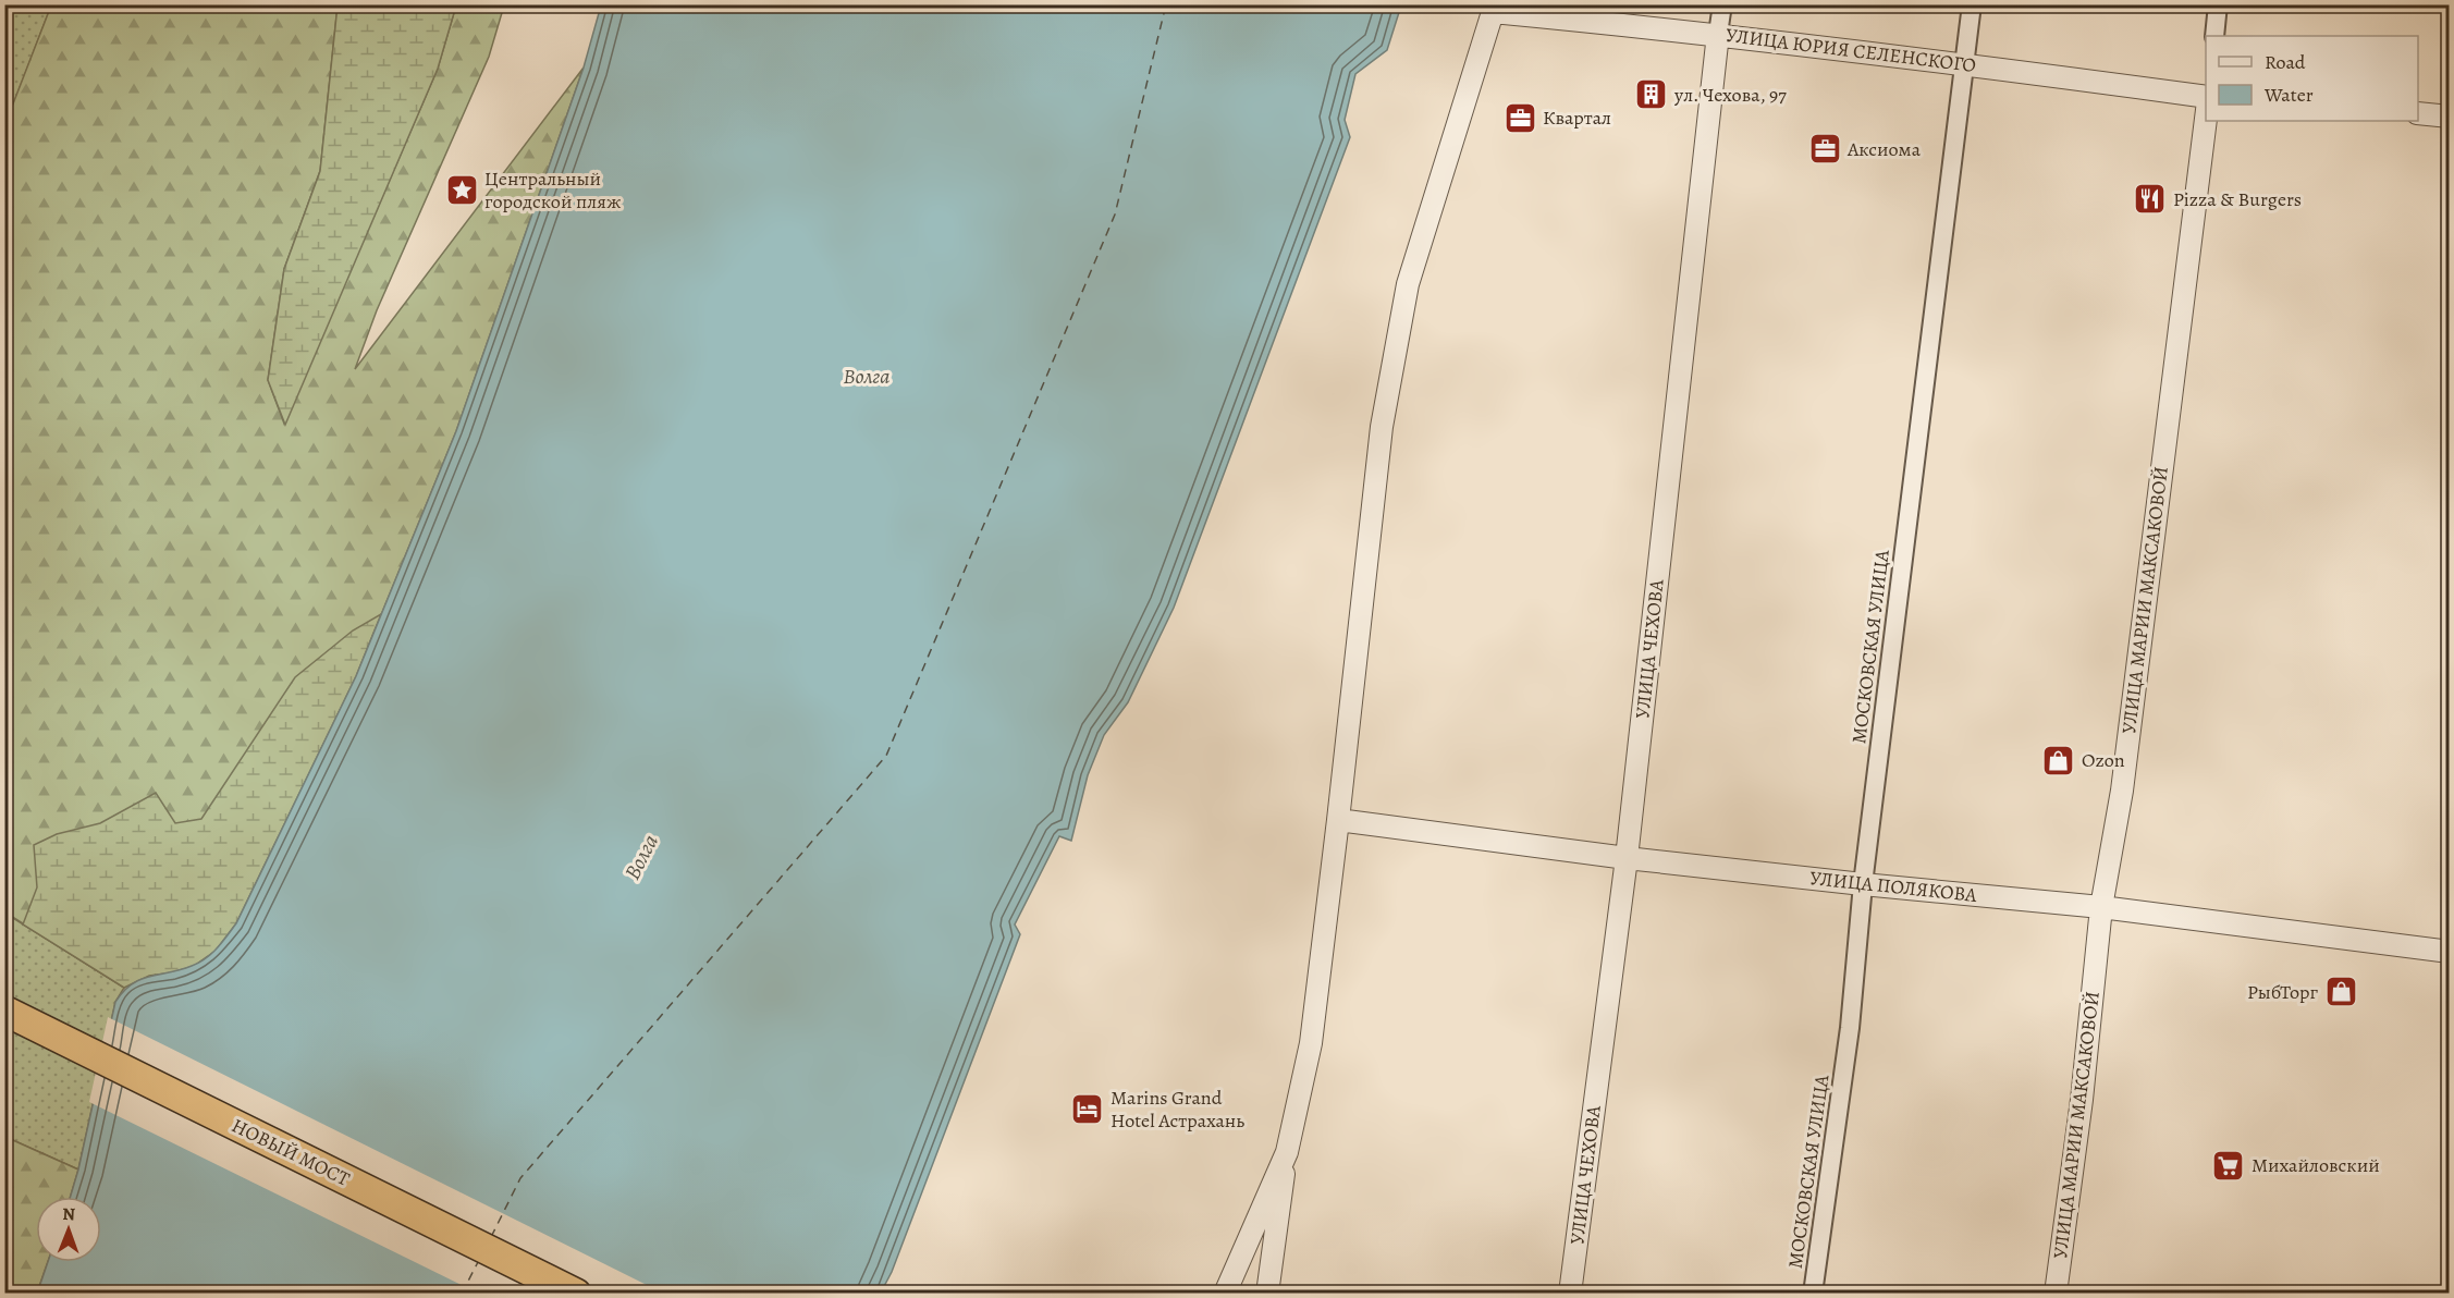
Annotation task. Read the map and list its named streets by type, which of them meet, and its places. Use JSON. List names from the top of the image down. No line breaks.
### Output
{"streets":{"highway":["НОВЫЙ МОСТ"],"street":["УЛИЦА ЮРИЯ СЕЛЕНСКОГО","УЛИЦА МАРИИ МАКСАКОВОЙ","МОСКОВСКАЯ УЛИЦА","УЛИЦА ЧЕХОВА","УЛИЦА ПОЛЯКОВА"]},"crossings":[["УЛИЦА ЮРИЯ СЕЛЕНСКОГО","МОСКОВСКАЯ УЛИЦА"],["УЛИЦА ЮРИЯ СЕЛЕНСКОГО","УЛИЦА ЧЕХОВА"],["УЛИЦА МАРИИ МАКСАКОВОЙ","УЛИЦА ПОЛЯКОВА"],["МОСКОВСКАЯ УЛИЦА","УЛИЦА ПОЛЯКОВА"],["УЛИЦА ЧЕХОВА","УЛИЦА ПОЛЯКОВА"]],"water":["Волга"],"places":{"building":["ул. Чехова, 97"],"office":["Квартал","Аксиома"],"place":["Центральный городской пляж"],"restaurant":["Pizza & Burgers"],"shop":["Ozon","РыбТорг"],"hotel":["Marins Grand Hotel Астрахань"],"supermarket":["Михайловский"]},"legend":["Road","Water"],"north":"top"}
